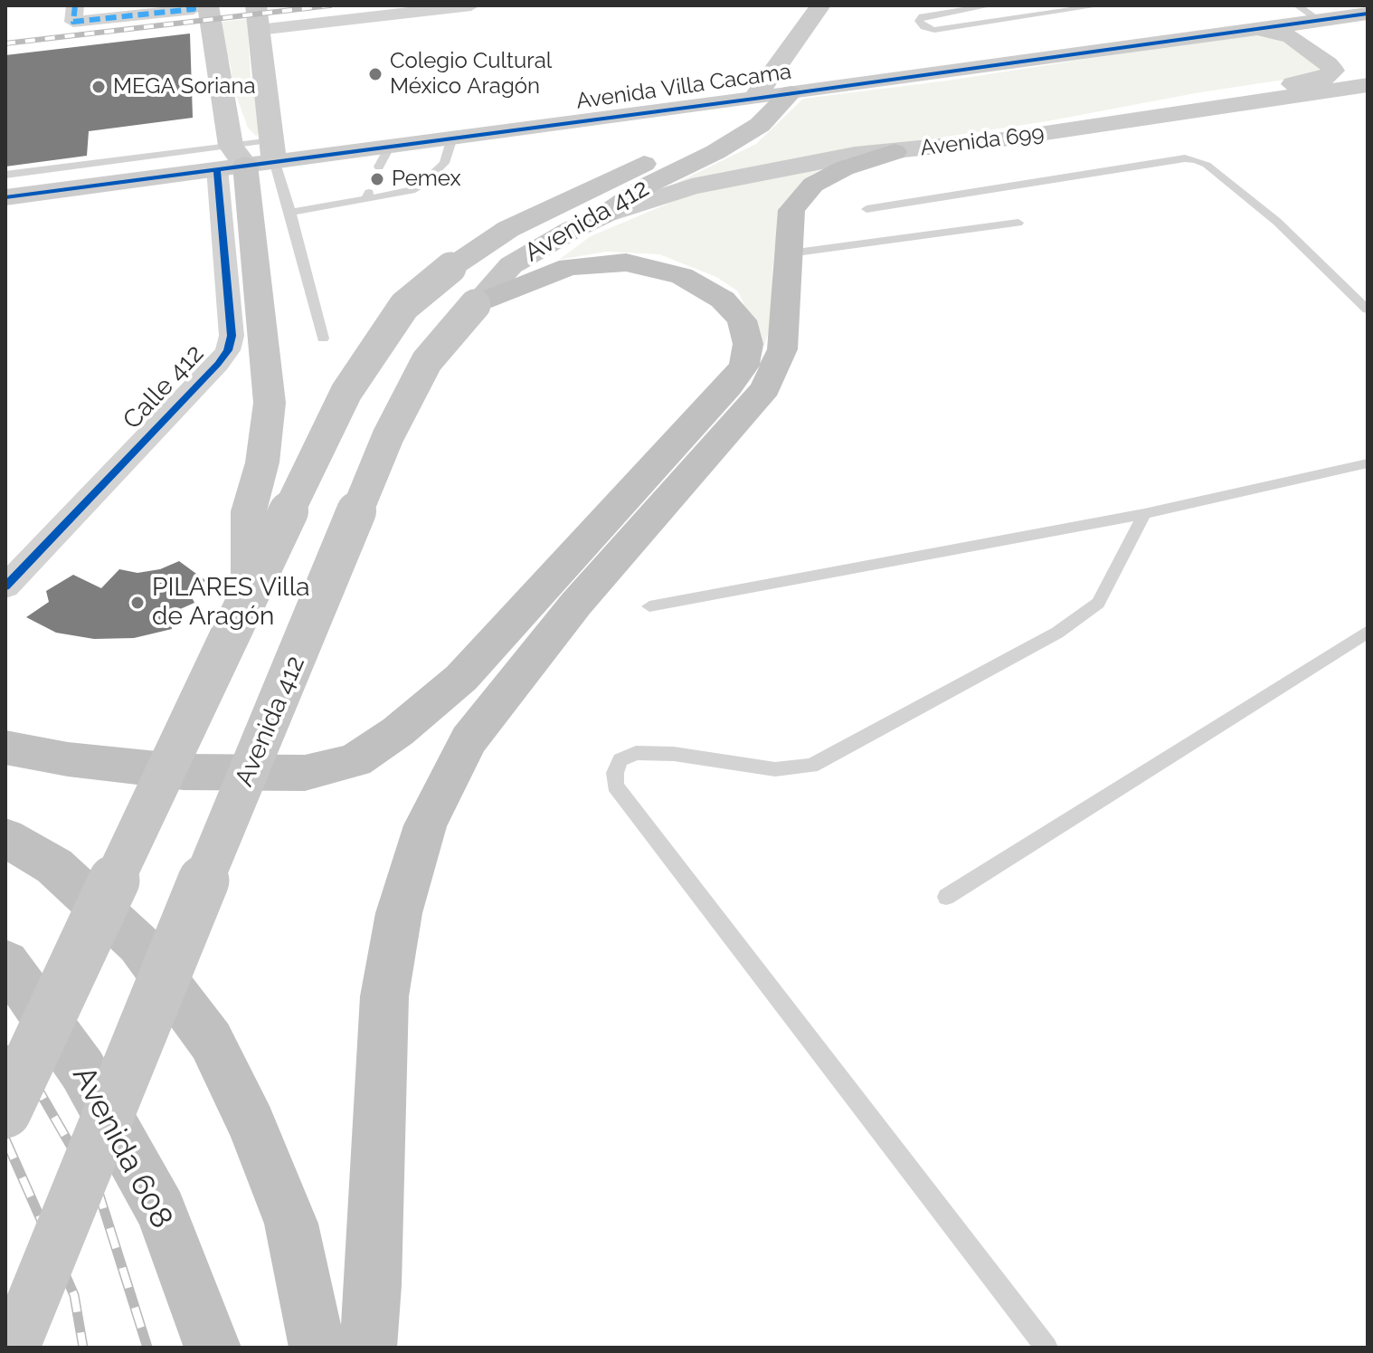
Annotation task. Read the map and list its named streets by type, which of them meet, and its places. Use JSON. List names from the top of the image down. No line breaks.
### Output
{"streets":{"highway":["Avenida 608"],"main road":["Avenida 412"],"street":["Avenida Villa Cacama","Avenida 699","Calle 412"]},"crossings":[["Avenida Villa Cacama","Avenida 412"],["Avenida Villa Cacama","Calle 412"],["Avenida 699","Avenida 412"]],"places":["Colegio Cultural México Aragón","MEGA Soriana","Pemex","PILARES Villa de Aragón"]}
